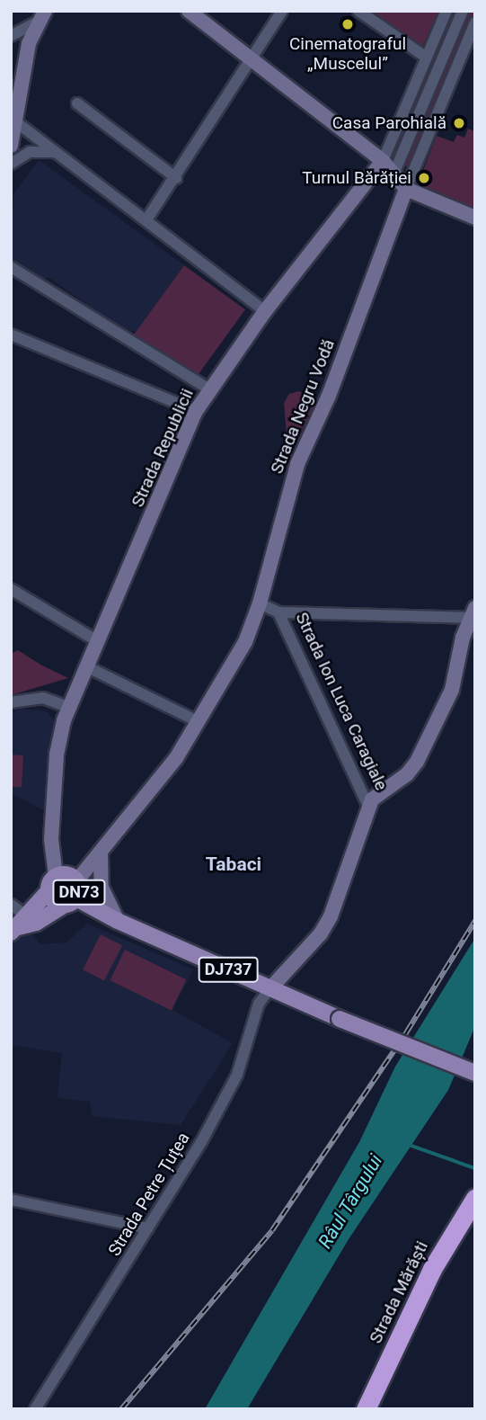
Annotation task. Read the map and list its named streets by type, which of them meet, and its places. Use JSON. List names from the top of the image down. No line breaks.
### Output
{"streets":{"highway":["Strada Mărăști"],"main road":["DN73","DJ737"],"street":["Strada Negru Vodă","Strada Republicii","Strada Ion Luca Caragiale","Strada Petre Țuțea"]},"crossings":[["Strada Negru Vodă","Strada Republicii"],["Strada Negru Vodă","Strada Ion Luca Caragiale"],["Strada Negru Vodă","DN73"],["Strada Republicii","DN73"],["Strada Ion Luca Caragiale","DJ737"],["Strada Ion Luca Caragiale","Strada Petre Țuțea"],["DJ737","Strada Petre Țuțea"]],"districts":["Tabaci"],"water":["Râul Târgului"],"places":["Cinematograful „Muscelul”","Casa Parohială","Turnul Bărăției"]}
